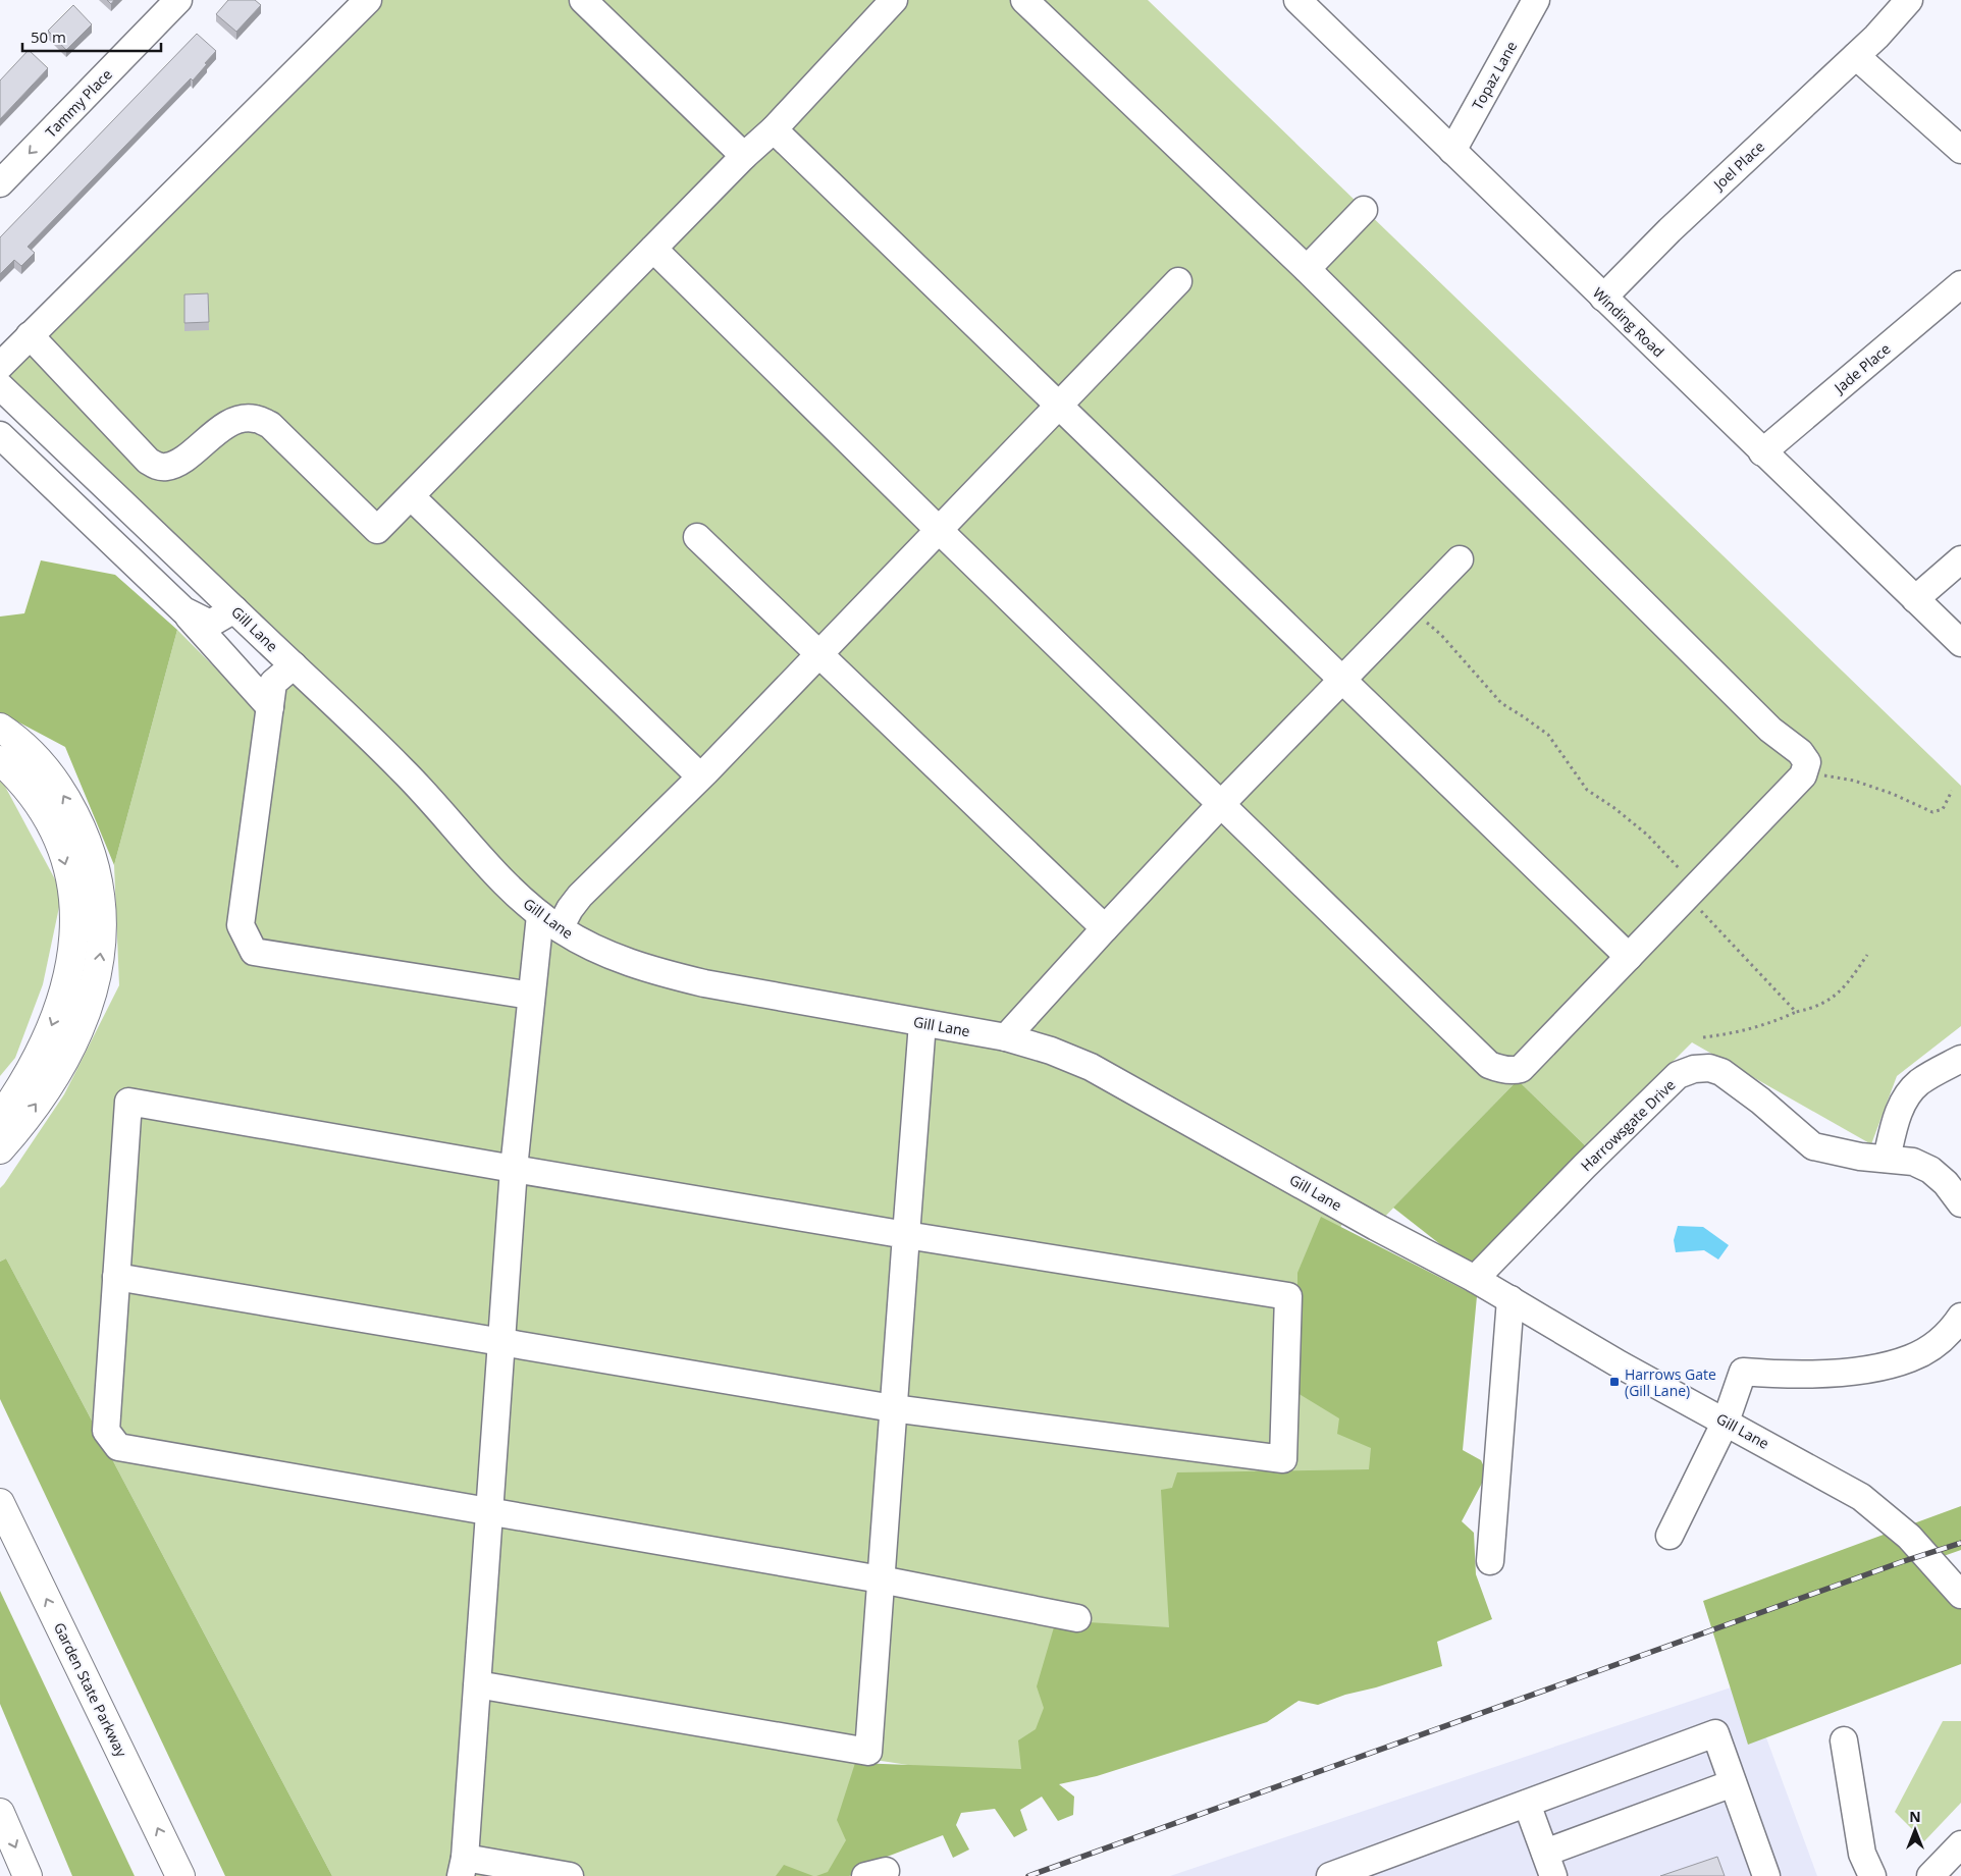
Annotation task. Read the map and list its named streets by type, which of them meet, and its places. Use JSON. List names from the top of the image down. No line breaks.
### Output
{"streets":{"highway":["Garden State Parkway"],"street":["Topaz Lane","Tammy Place","Joel Place","Winding Road","Jade Place","Gill Lane","Harrowsgate Drive"]},"crossings":[["Topaz Lane","Winding Road"],["Joel Place","Winding Road"],["Winding Road","Jade Place"],["Gill Lane","Harrowsgate Drive"]],"one_way":["Garden State Parkway"],"places":{"transit":["Harrows Gate (Gill Lane)"]},"scale_bar":"50 m","north":"top"}
